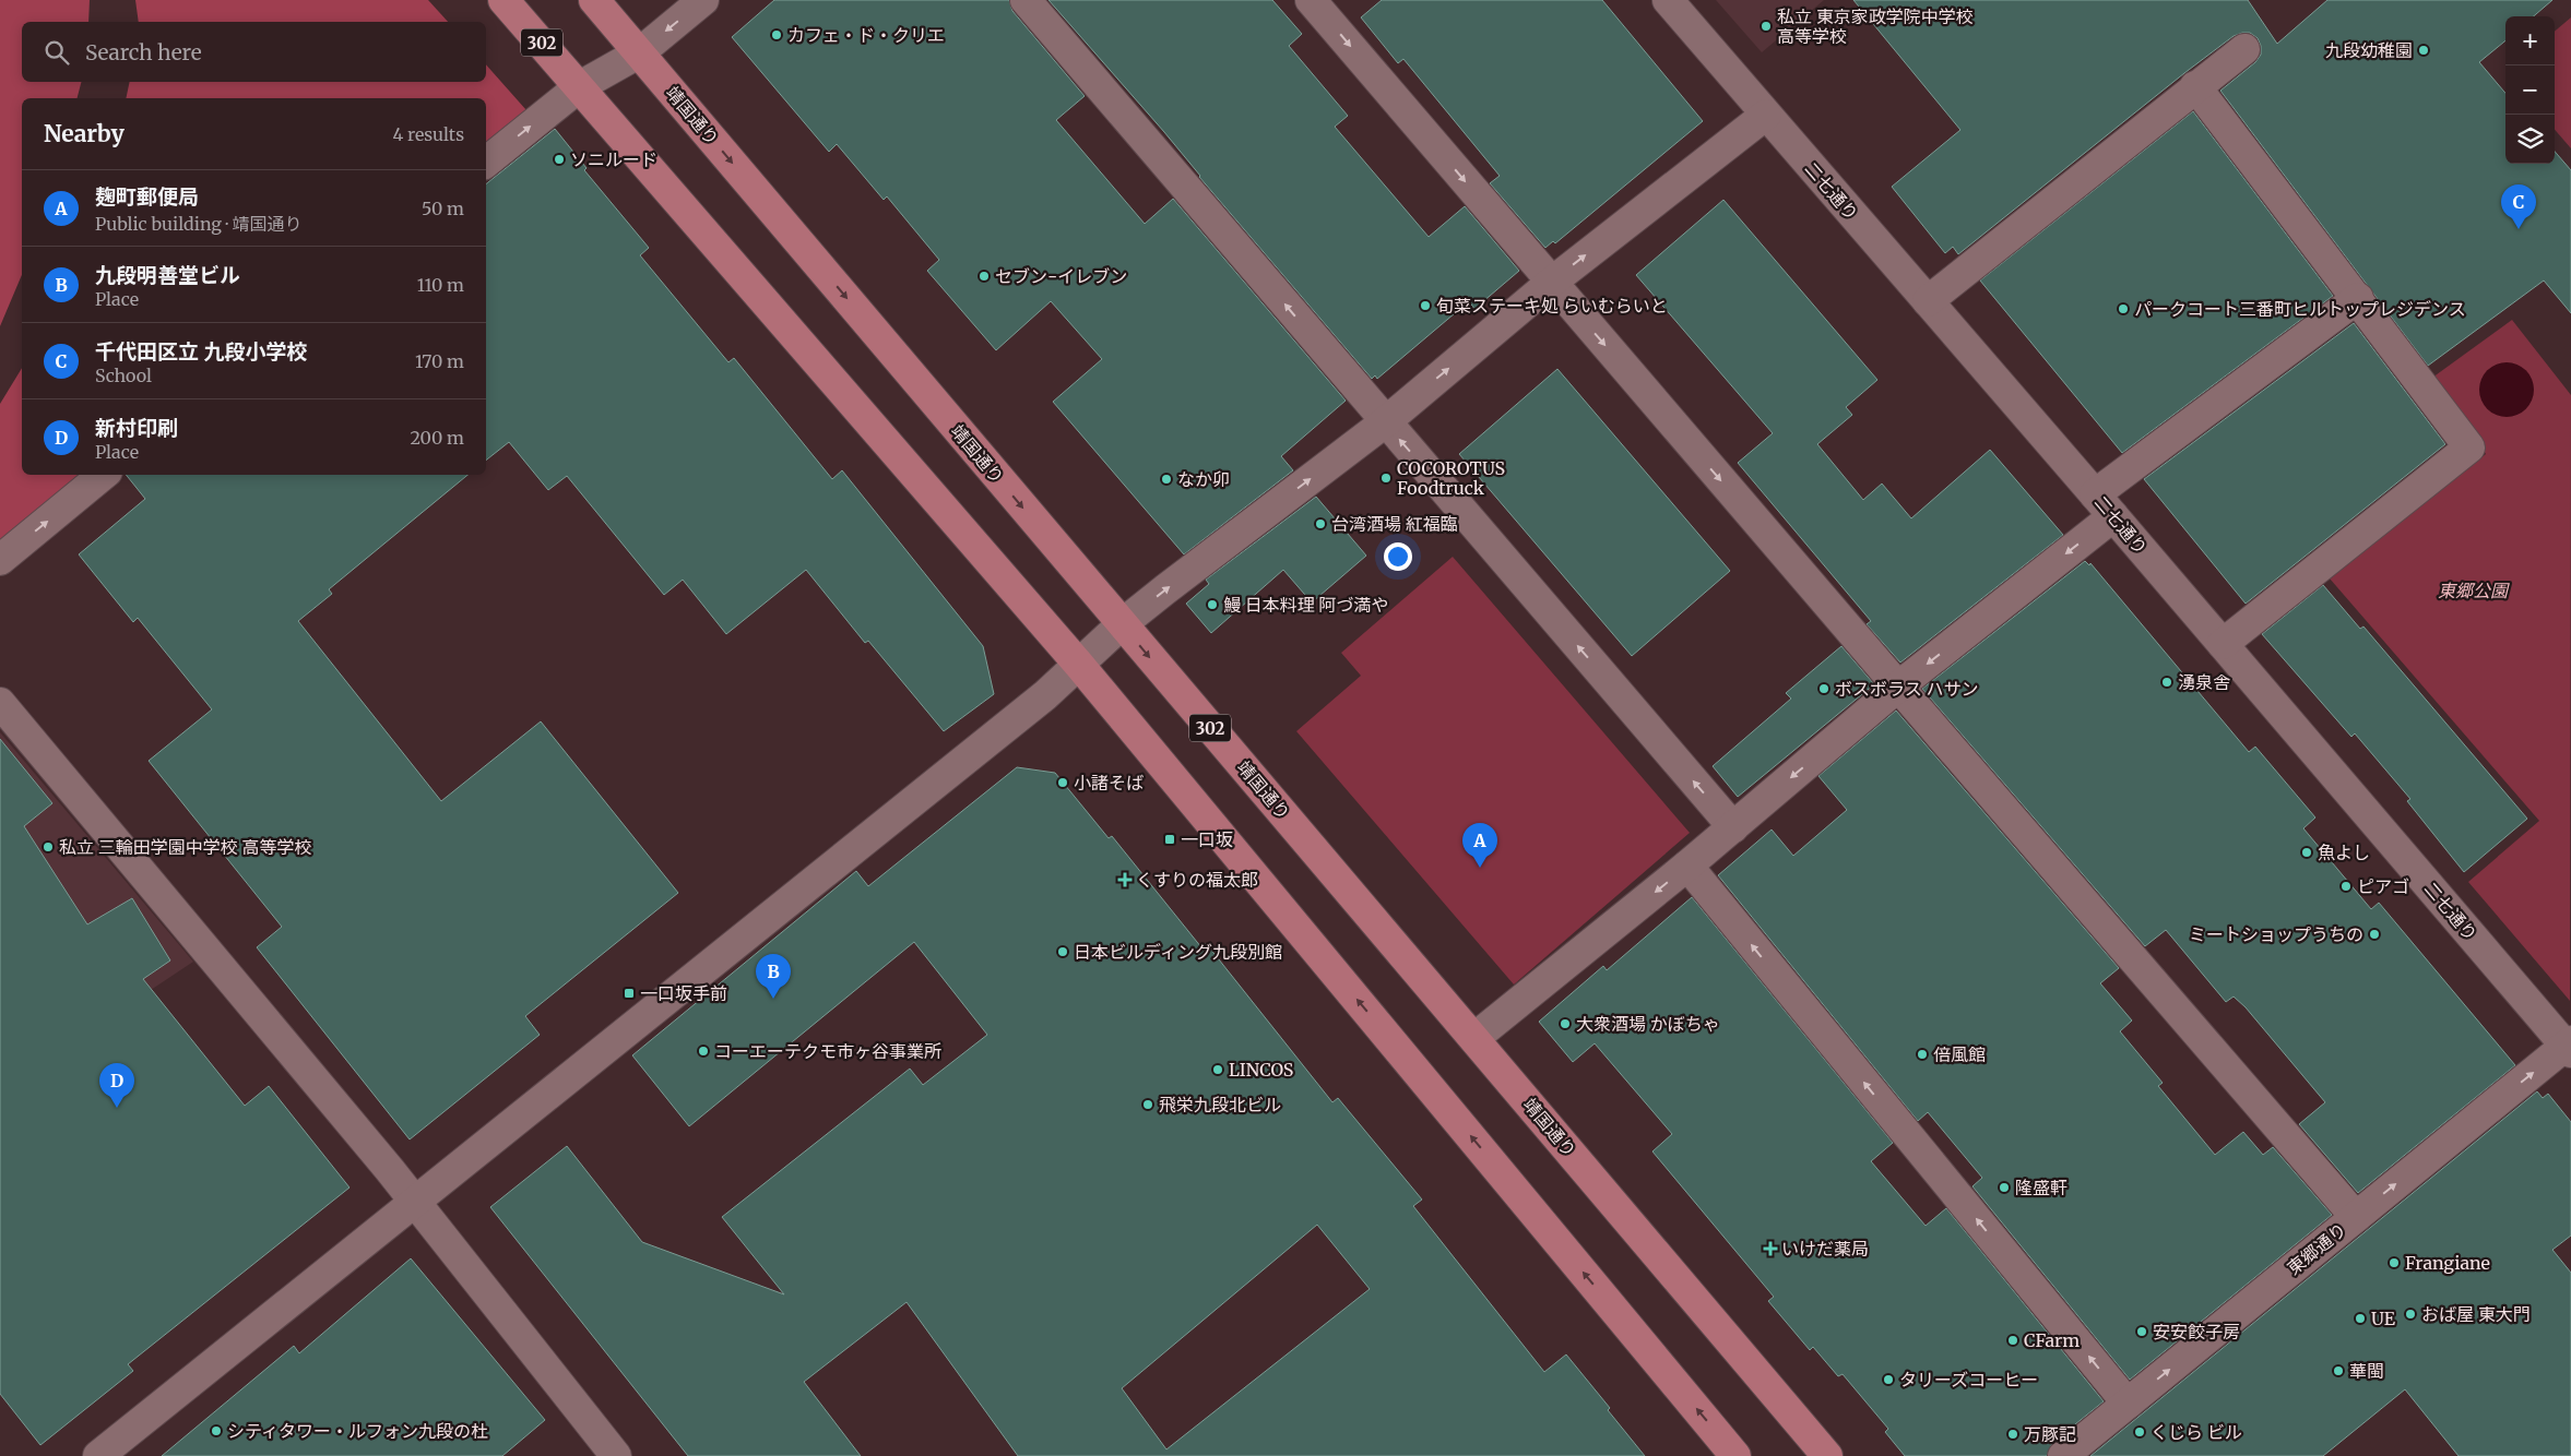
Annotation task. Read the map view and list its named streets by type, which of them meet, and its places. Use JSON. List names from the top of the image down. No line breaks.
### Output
{"streets":{"main road":["302","靖国通り"],"street":["二七通り","東郷通り"]},"crossings":[["二七通り","東郷通り"]],"one_way":["東郷通り"],"parks":["東郷公園"],"places":{"other":["私立 東京家政学院中学校 高等学校","カフェ・ド・クリエ","九段幼稚園","ソニルード","セブン-イレブン","旬菜ステーキ処 らいむらいと","パークコート三番町ヒルトップレジデンス","COCOROTUS Foodtruck","なか卯","台湾酒場 紅福臨","鰻 日本料理 阿づ満や","湧泉舎","ボスボラス ハサン","小諸そば","私立 三輪田学園中学校 高等学校","魚よし","ピアゴ","ミートショップうちの","日本ビルディング九段別館","大衆酒場 かぼちゃ","コーエーテクモ市ヶ谷事業所","倍風館","LINCOS","飛栄九段北ビル","隆盛軒","Frangiane","おば屋 東大門","UE","安安餃子房","CFarm","華閩","タリーズコーヒー","シティタワー・ルフォン九段の杜","くじら ビル","万豚記"],"transit":["一口坂","一口坂手前"],"health":["くすりの福太郎","いけだ薬局"]},"page":{"map_buttons":["+","−"],"search":"Search here","heading":["Nearby","4 results"],"list":[{"mark":"A","name":"麹町郵便局","note":"Public building · 靖国通り","value":"50 m"},{"mark":"B","name":"九段明善堂ビル","note":"Place","value":"110 m"},{"mark":"C","name":"千代田区立 九段小学校","note":"School","value":"170 m"},{"mark":"D","name":"新村印刷","note":"Place","value":"200 m"}],"pins":["C","A","B","D"]}}
